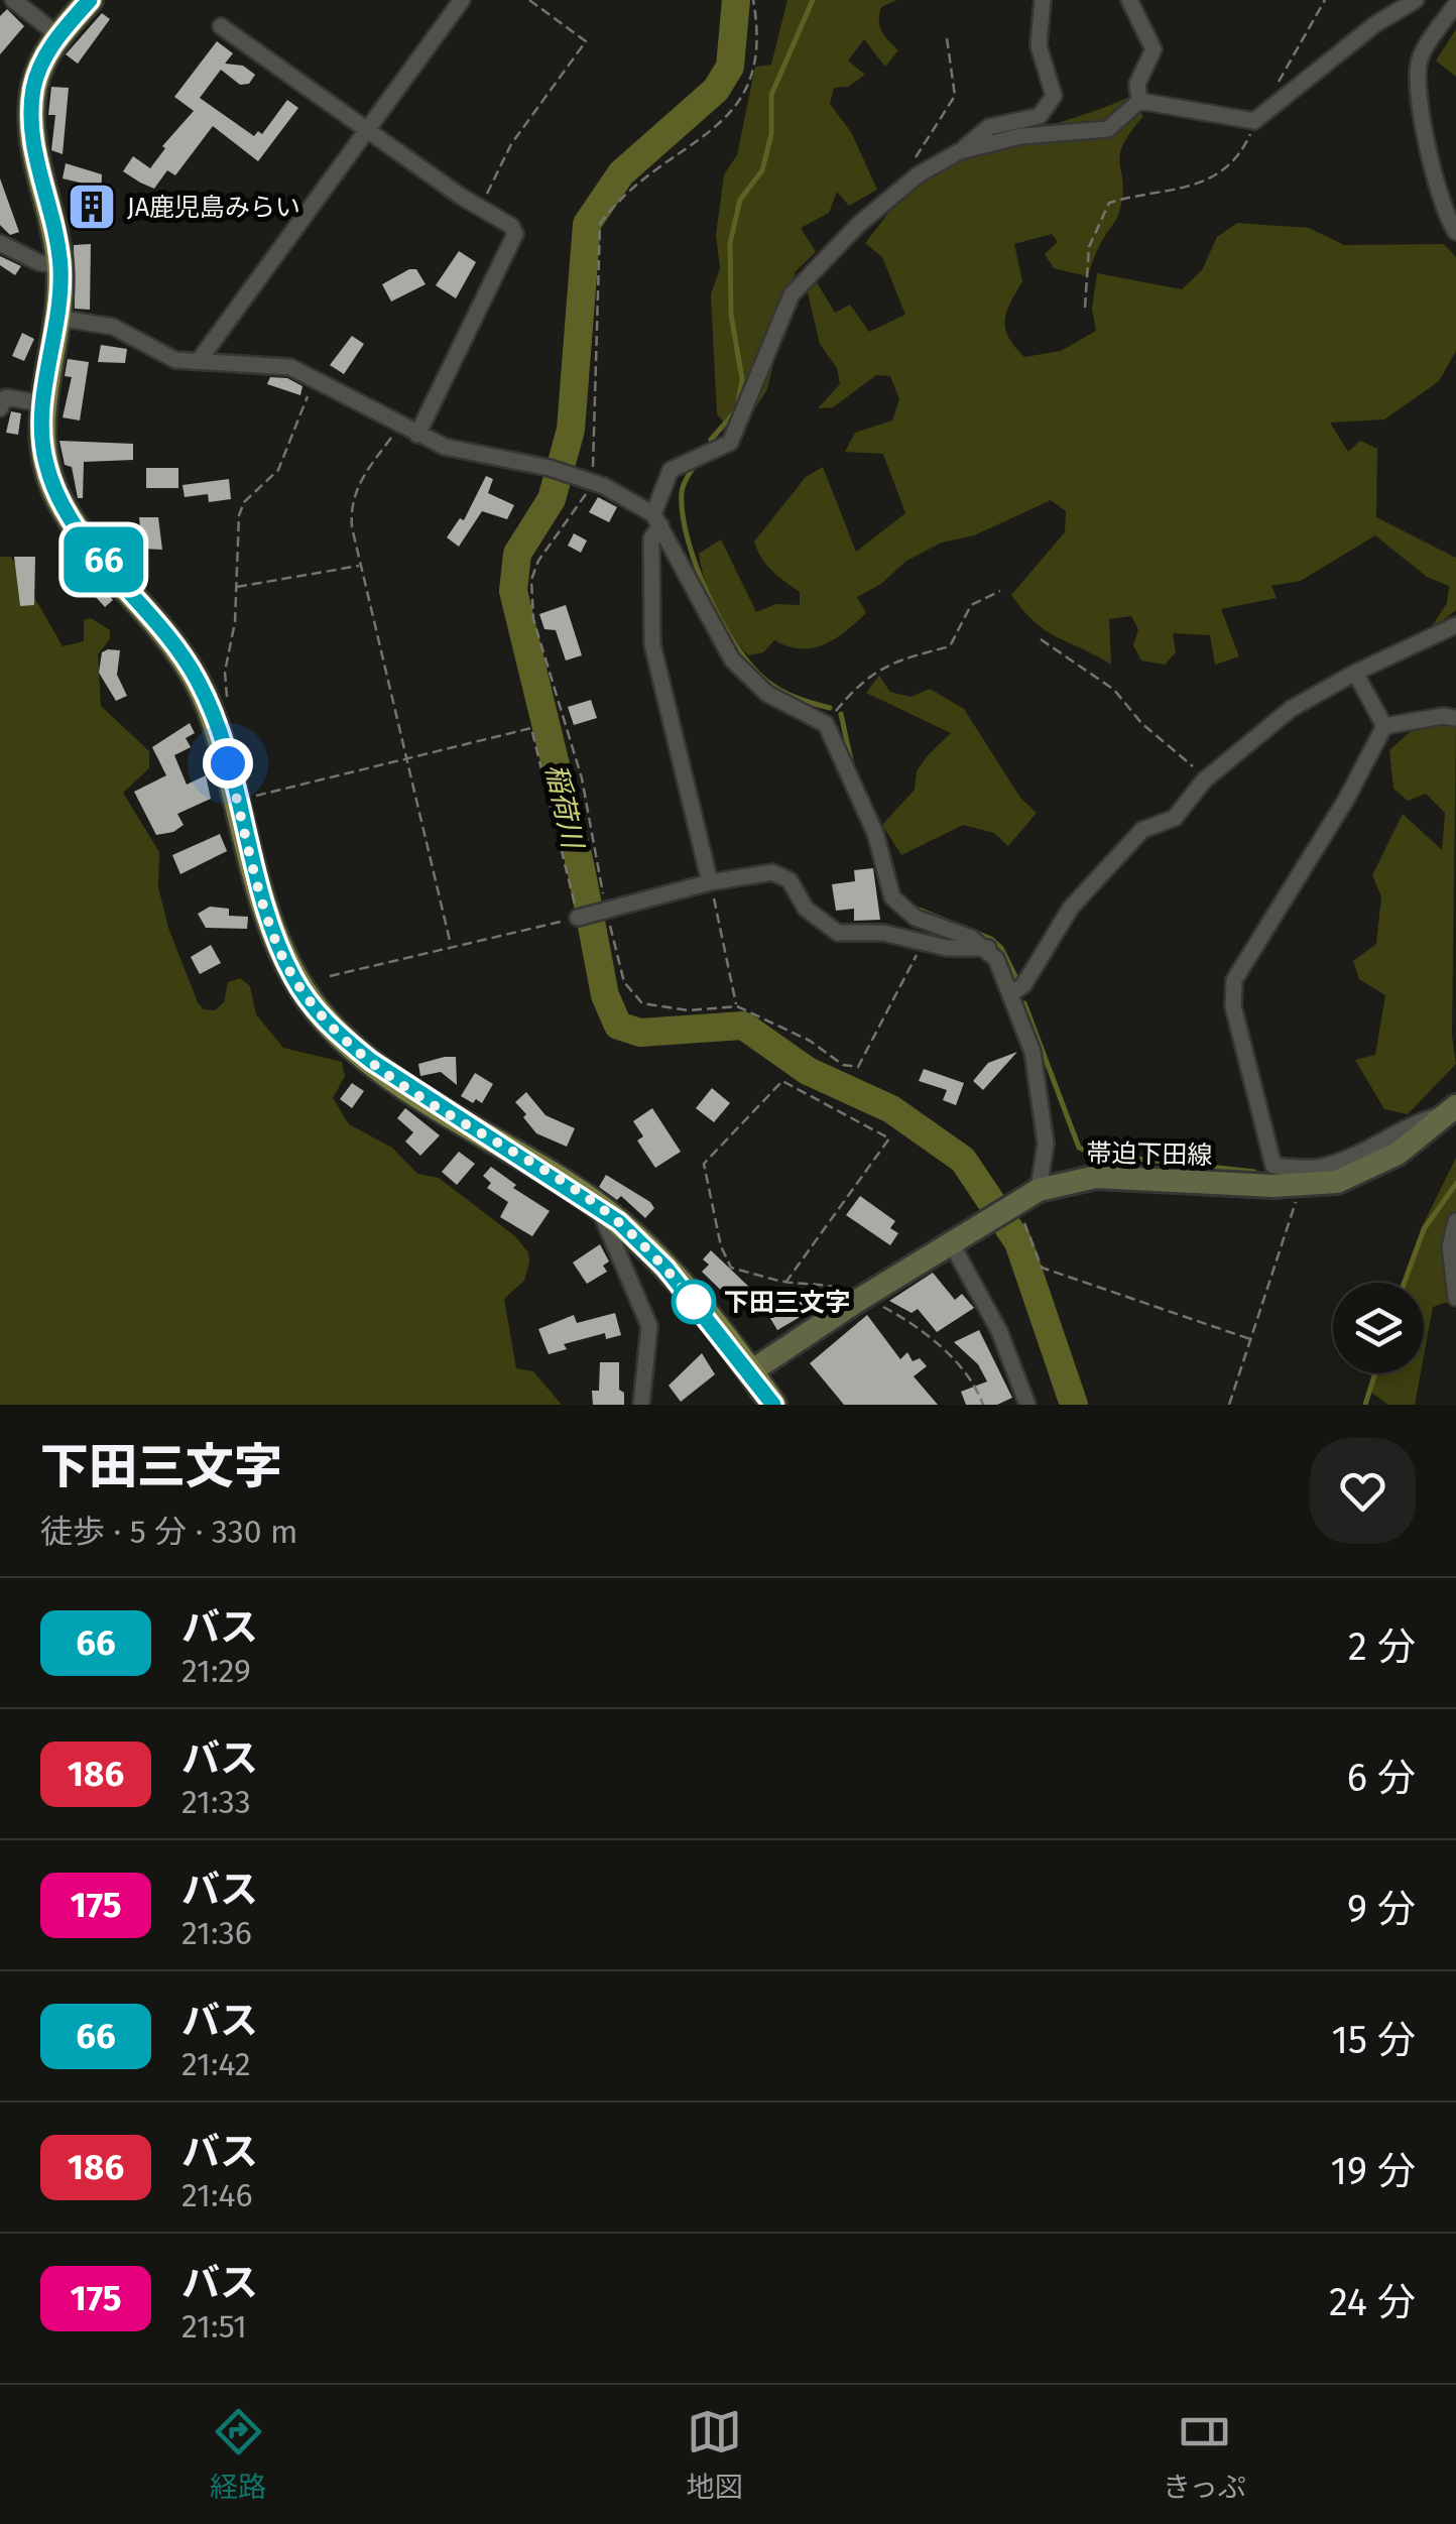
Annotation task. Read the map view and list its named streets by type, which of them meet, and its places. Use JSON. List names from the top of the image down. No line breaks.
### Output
{"streets":{"main road":["帯迫下田線"]},"water":["稲荷川"],"places":{"building":["JA鹿児島みらい"],"other":["下田三文字"]},"lines":["bus line 66"],"page":{"on_map":"66","heading":["下田三文字","徒歩 · 5 分 · 330 m"],"list":[{"mark":"66","name":"バス","note":"21:29","value":"2 分"},{"mark":"186","name":"バス","note":"21:33","value":"6 分"},{"mark":"175","name":"バス","note":"21:36","value":"9 分"},{"mark":"66","name":"バス","note":"21:42","value":"15 分"},{"mark":"186","name":"バス","note":"21:46","value":"19 分"},{"mark":"175","name":"バス","note":"21:51","value":"24 分"}],"tabs":["経路","地図","きっぷ"]}}
